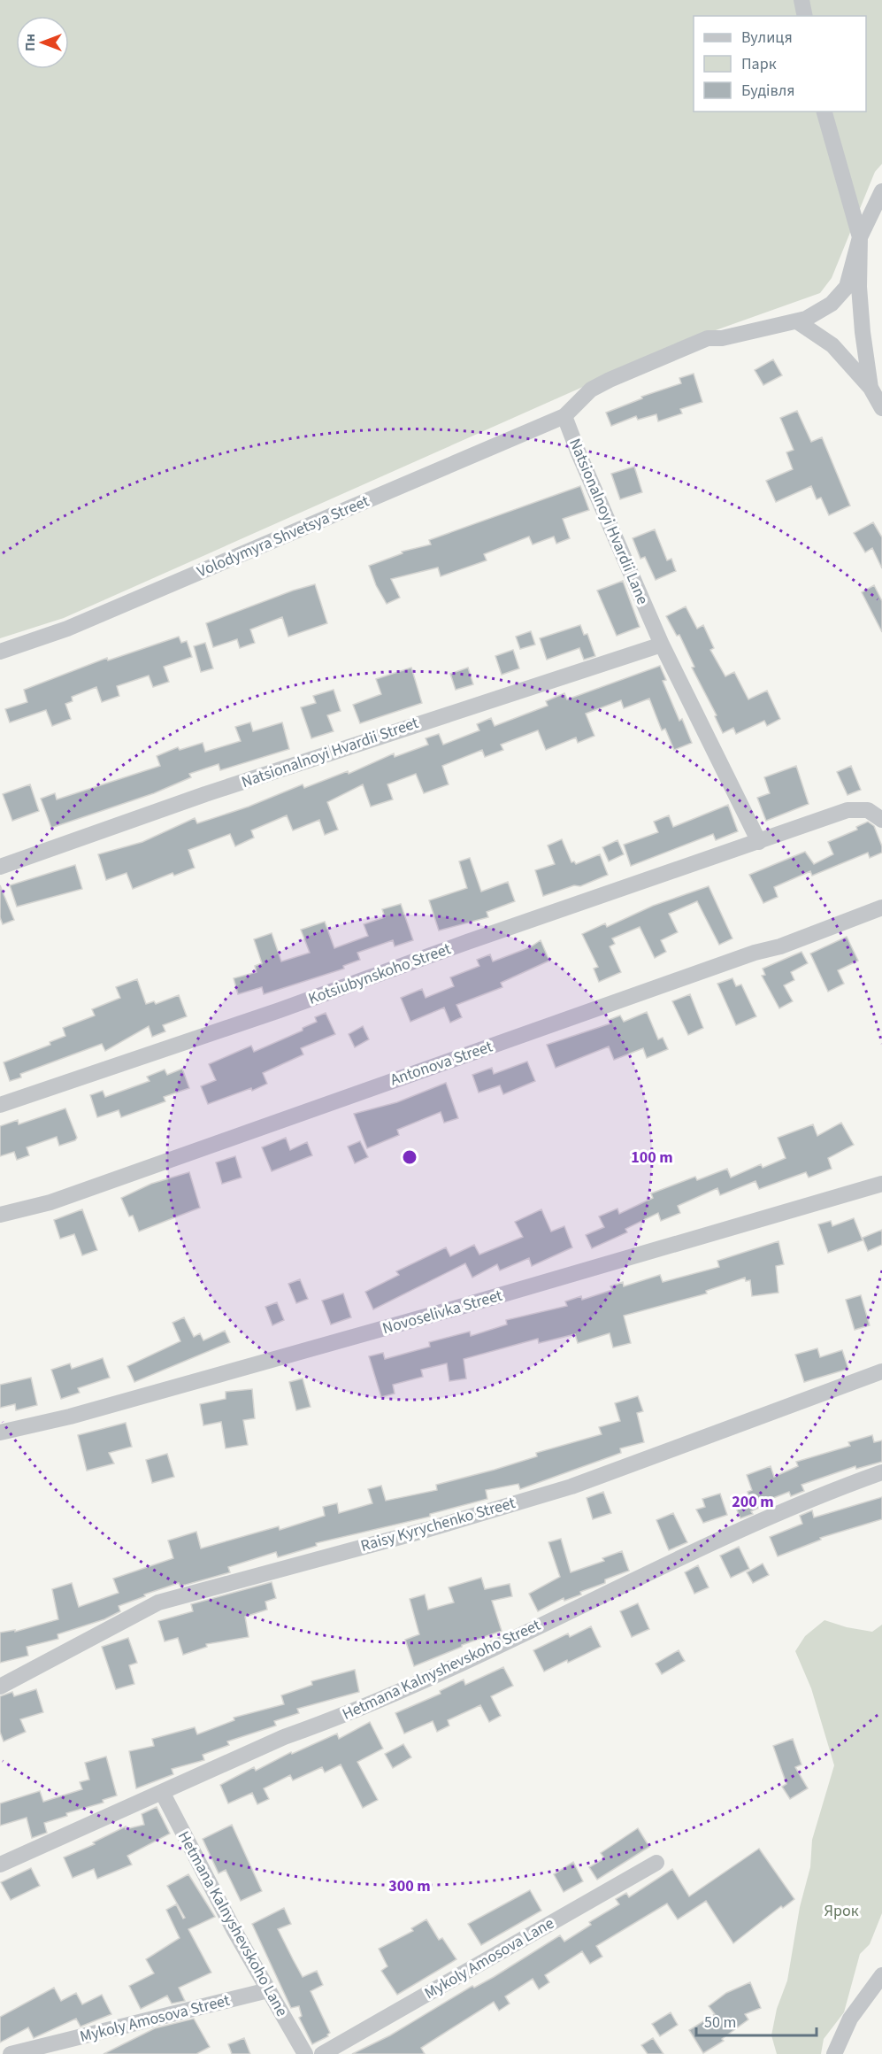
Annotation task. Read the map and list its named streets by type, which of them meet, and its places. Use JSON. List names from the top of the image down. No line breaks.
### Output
{"streets":{"street":["Natsionalnoyi Hvardii Lane","Volodymyra Shvetsya Street","Natsionalnoyi Hvardii Street","Kotsiubynskoho Street","Antonova Street","Novoselivka Street","Raisy Kyrychenko Street","Hetmana Kalnyshevskoho Street","Hetmana Kalnyshevskoho Lane","Mykoly Amosova Lane","Mykoly Amosova Street"]},"crossings":[["Natsionalnoyi Hvardii Lane","Volodymyra Shvetsya Street"],["Natsionalnoyi Hvardii Lane","Natsionalnoyi Hvardii Street"],["Natsionalnoyi Hvardii Lane","Kotsiubynskoho Street"],["Hetmana Kalnyshevskoho Street","Hetmana Kalnyshevskoho Lane"],["Hetmana Kalnyshevskoho Lane","Mykoly Amosova Street"]],"parks":["Ярок"],"legend":["Вулиця","Парк","Будівля"],"scale_bar":"50 m","north":"left","rings":["100 m","200 m","300 m"]}
